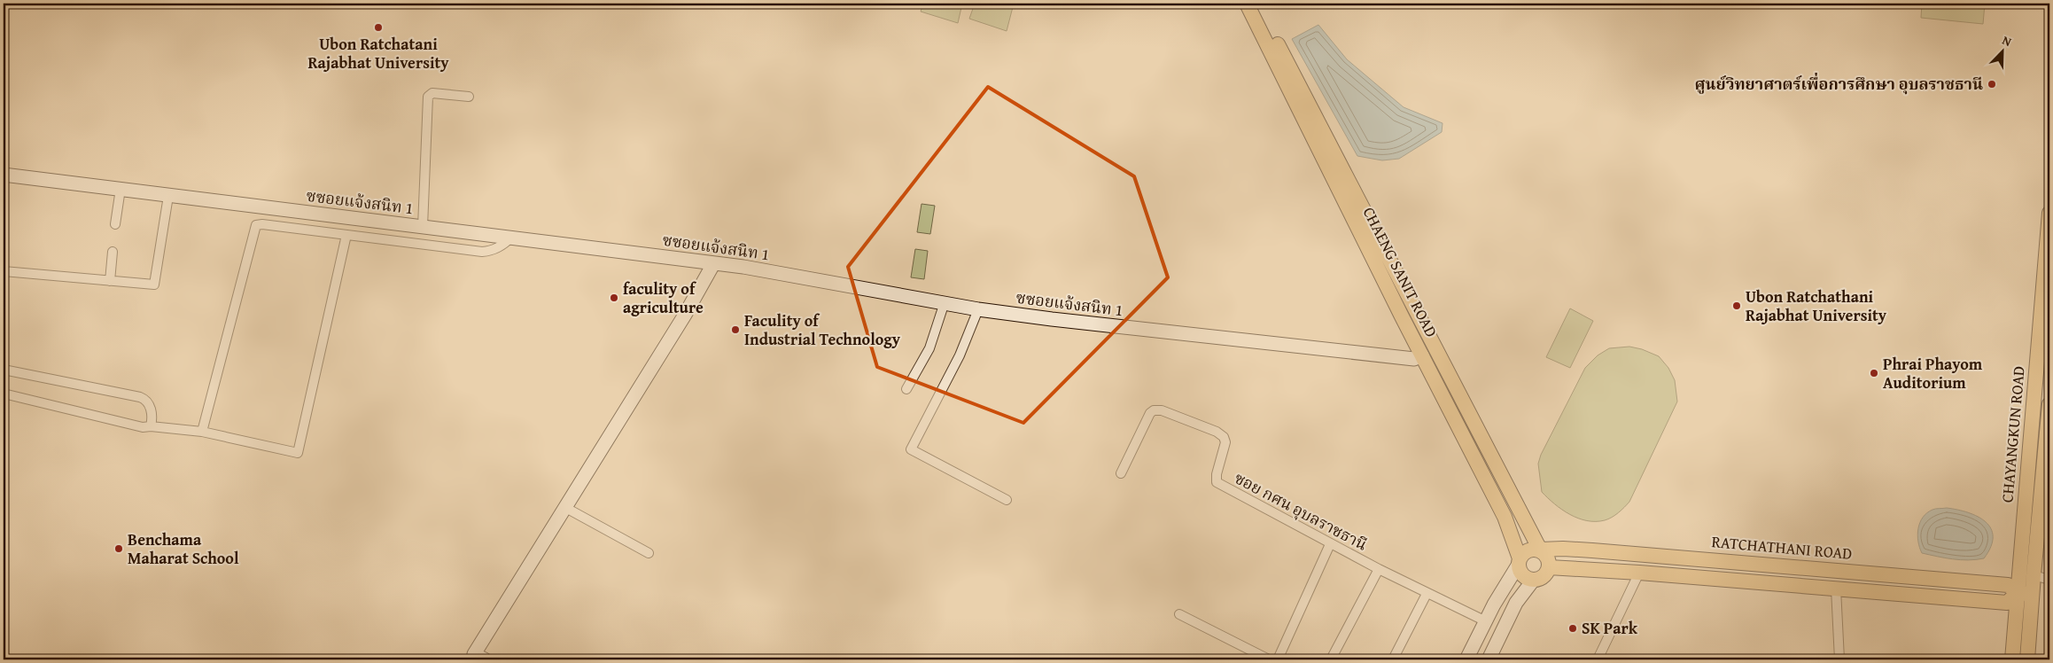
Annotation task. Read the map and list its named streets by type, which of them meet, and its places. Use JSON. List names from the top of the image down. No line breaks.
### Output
{"streets":{"main road":["CHAENG SANIT ROAD","CHAYANGKUN ROAD","RATCHATHANI ROAD"],"street":["ซซอยแจ้งสนิท 1","ซอย กศน อุบลราชธานี"]},"crossings":[["ซซอยแจ้งสนิท 1","CHAENG SANIT ROAD"],["CHAENG SANIT ROAD","RATCHATHANI ROAD"],["CHAYANGKUN ROAD","RATCHATHANI ROAD"]],"places":["Ubon Ratchatani Rajabhat University","ศูนย์วิทยาศาตร์เพื่อการศึกษา อุบลราชธานี","faculity of agriculture","Ubon Ratchathani Rajabhat University","Faculity of Industrial Technology","Phrai Phayom Auditorium","Benchama Maharat School","SK Park"],"north":"top right"}
